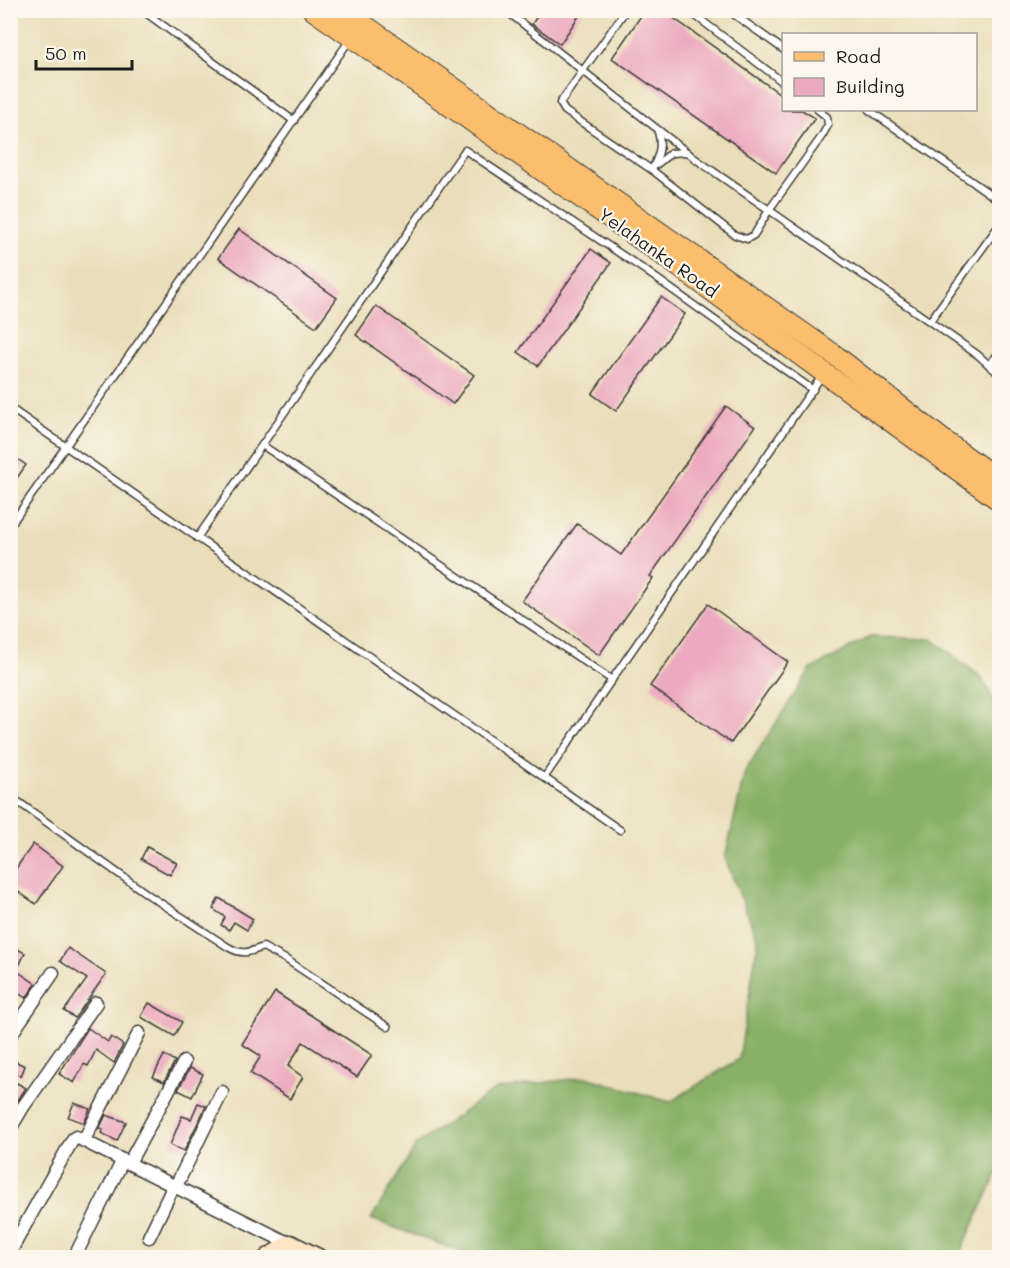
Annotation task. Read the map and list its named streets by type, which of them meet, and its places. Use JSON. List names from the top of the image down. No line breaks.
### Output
{"streets":{"main road":["Yelahanka Road"]},"legend":["Road","Building"],"scale_bar":"50 m"}
